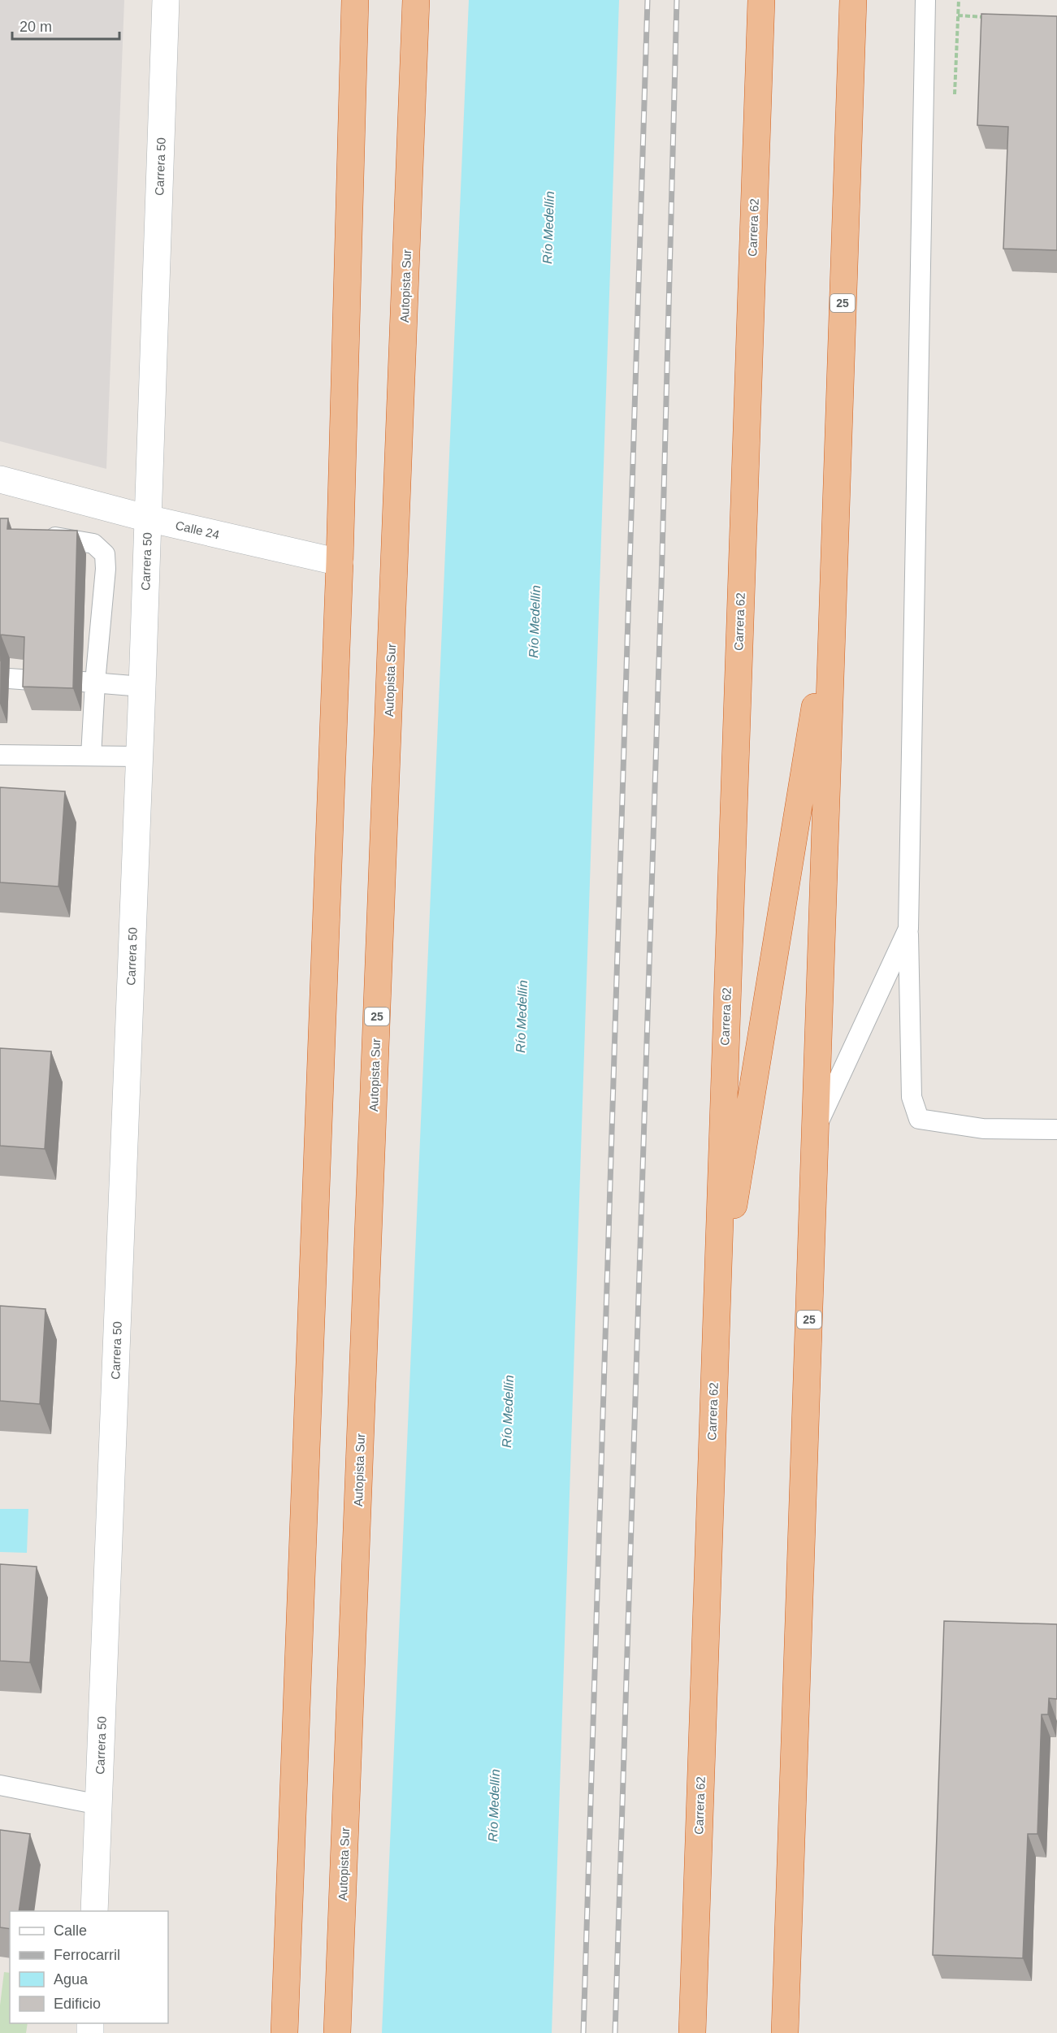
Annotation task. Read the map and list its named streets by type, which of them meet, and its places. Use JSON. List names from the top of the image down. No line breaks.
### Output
{"streets":{"highway":["Carrera 62","Autopista Sur","25"],"street":["Carrera 50","Calle 24"]},"crossings":[["Carrera 50","Calle 24"]],"water":["Río Medellín"],"legend":["Calle","Ferrocarril","Agua","Edificio"],"scale_bar":"20 m"}
